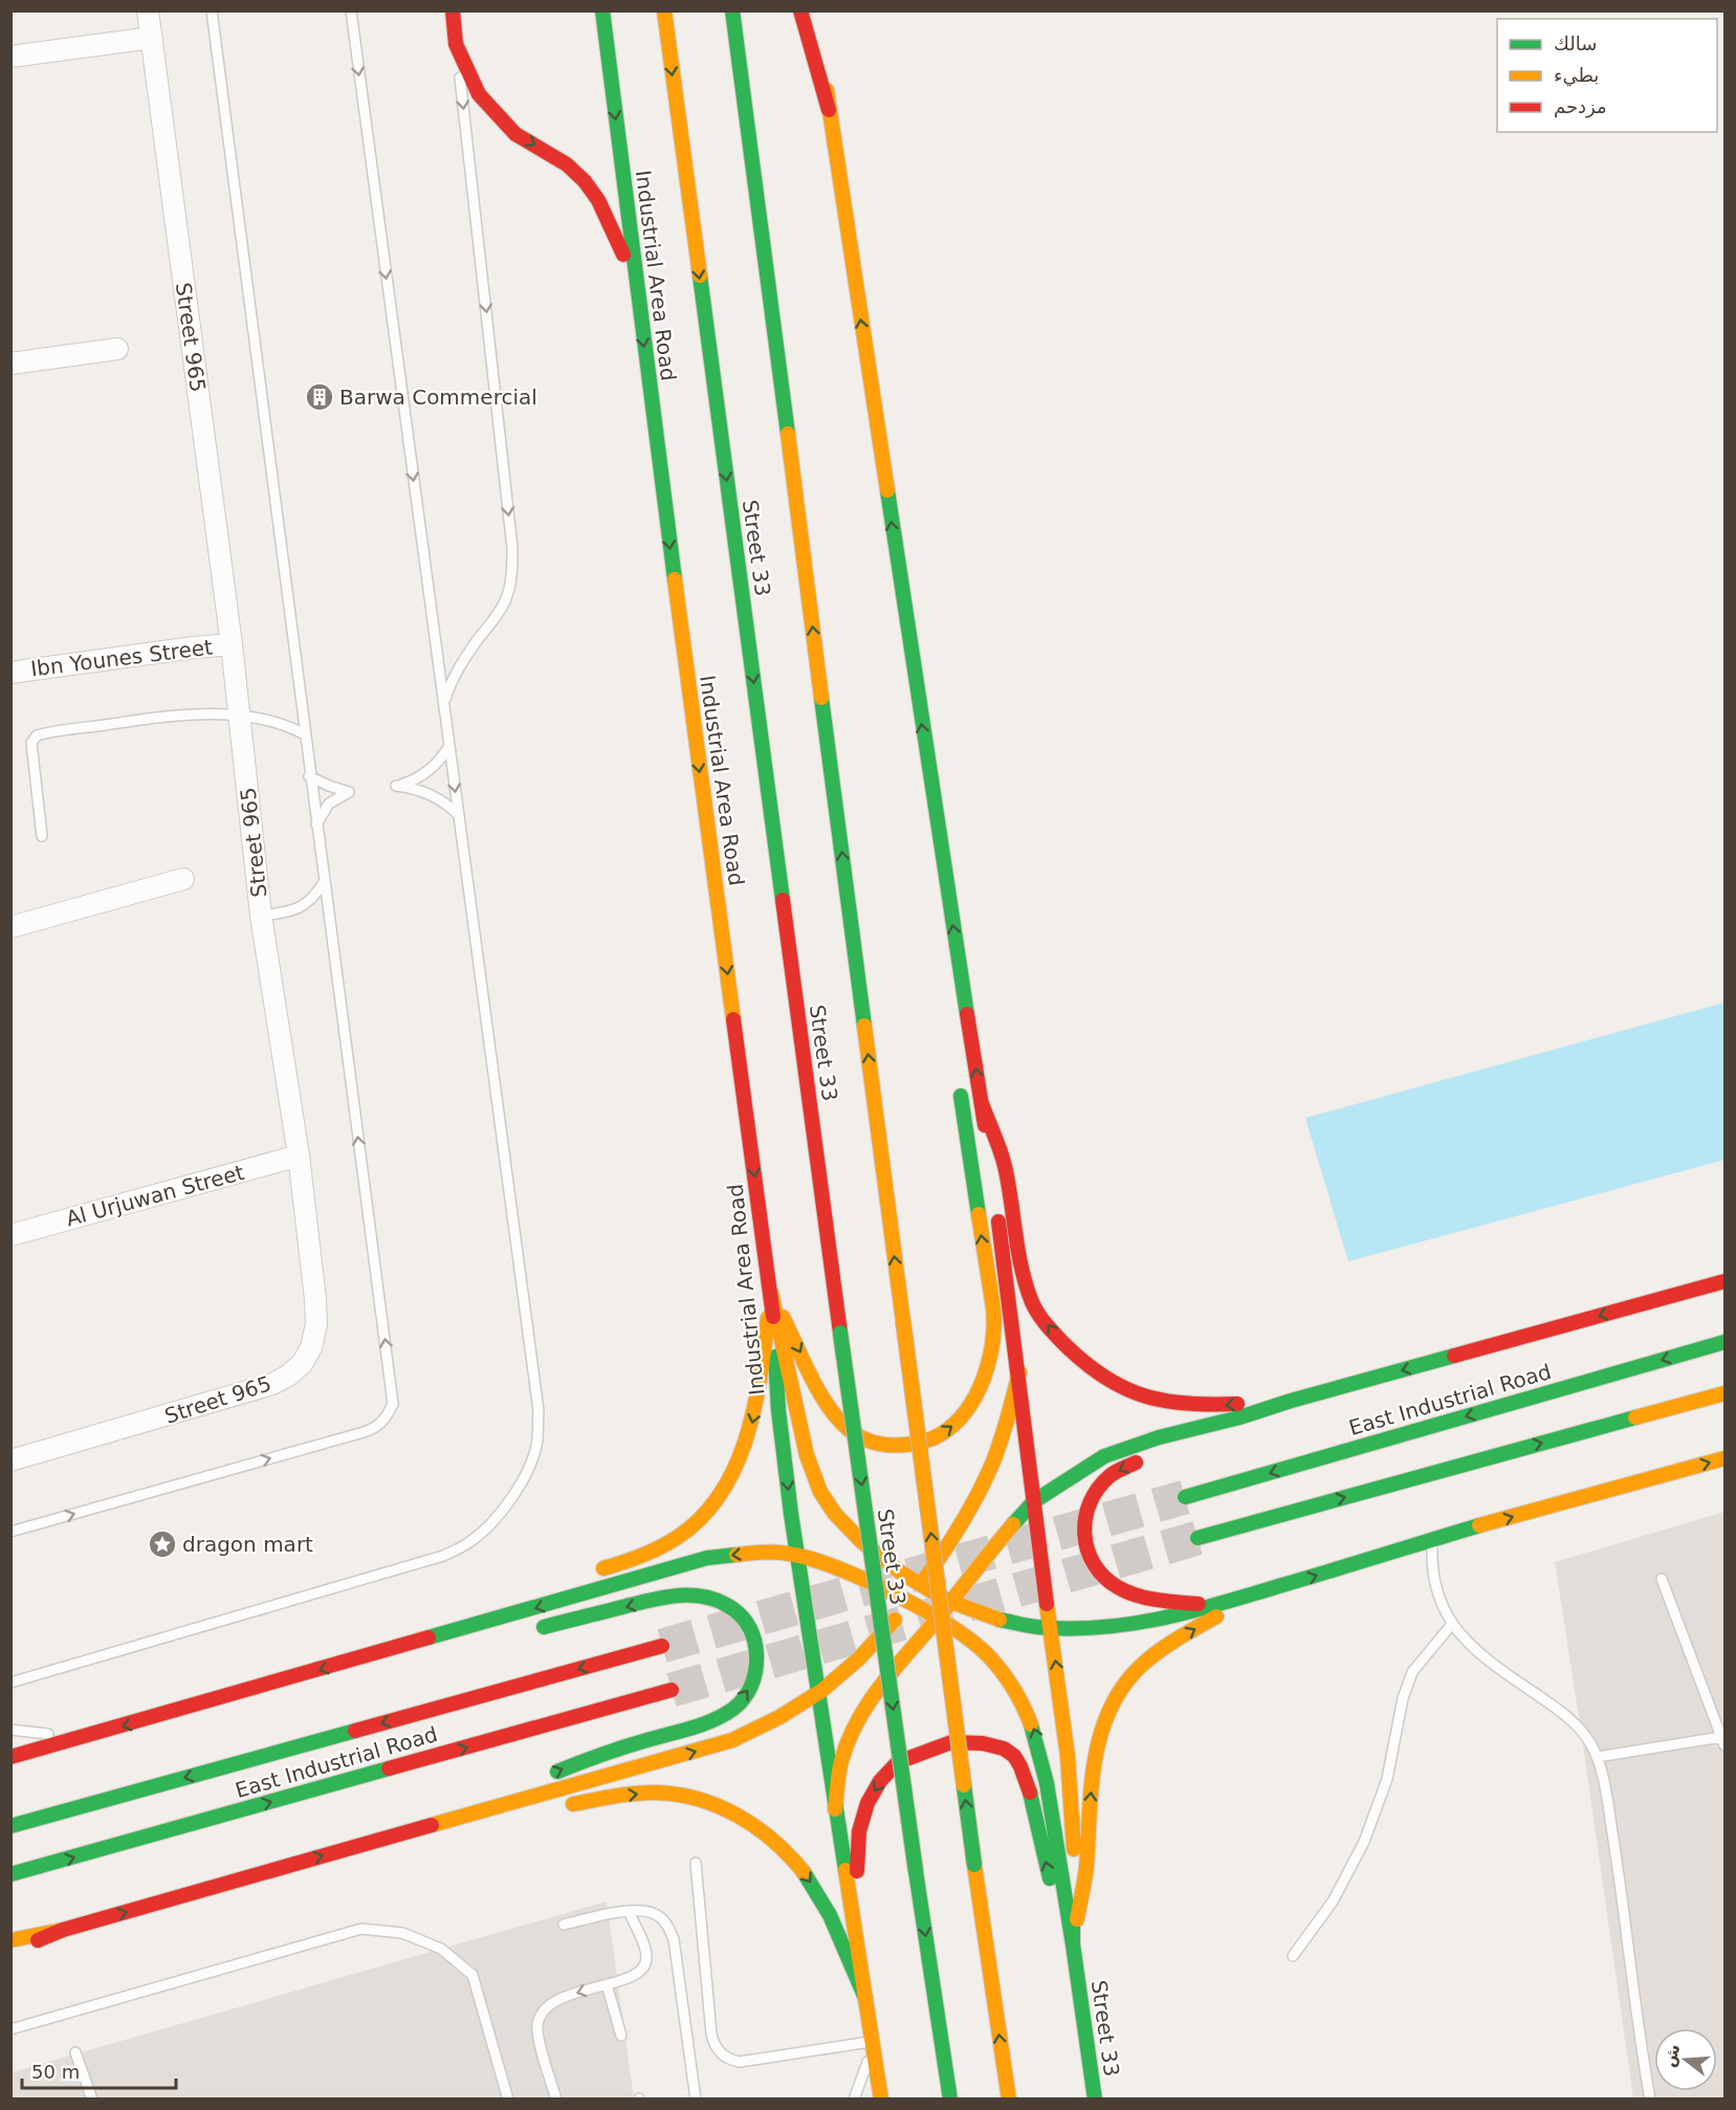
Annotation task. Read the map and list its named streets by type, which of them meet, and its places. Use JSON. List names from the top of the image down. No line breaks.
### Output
{"streets":{"main road":["Industrial Area Road","Street 33","East Industrial Road"],"street":["Street 965","Ibn Younes Street","Al Urjuwan Street"]},"crossings":[["Street 965","Ibn Younes Street"],["Street 965","Al Urjuwan Street"]],"one_way":["Industrial Area Road"],"places":{"building":["Barwa Commercial"],"place":["dragon mart"]},"legend":["سالك","بطيء","مزدحم"],"scale_bar":"50 m","north":"left"}
